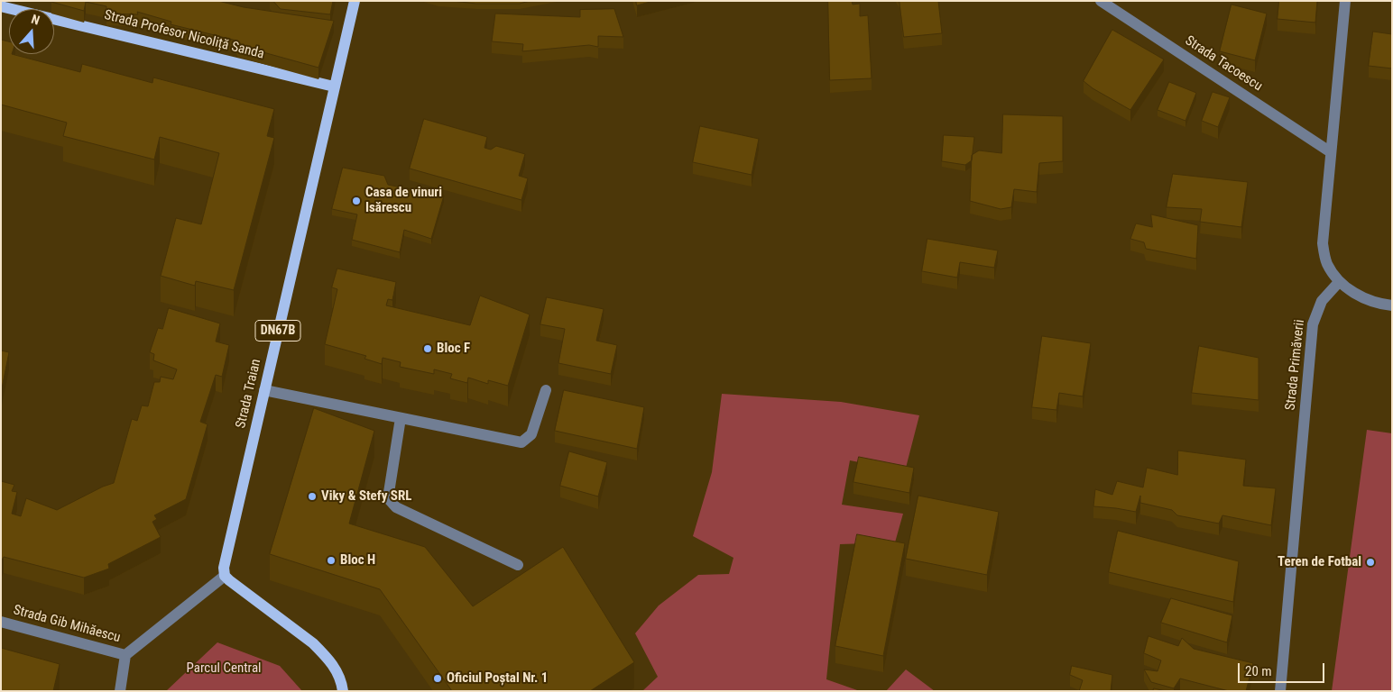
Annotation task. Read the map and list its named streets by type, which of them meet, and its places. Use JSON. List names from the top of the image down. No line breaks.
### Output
{"streets":{"main road":["Strada Profesor Nicoliță Sanda","DN67B","Strada Traian"],"street":["Strada Tacoescu","Strada Primăverii","Strada Gib Mihăescu"]},"crossings":[["Strada Profesor Nicoliță Sanda","Strada Traian"]],"parks":["Parcul Central"],"places":["Casa de vinuri Isărescu","Bloc F","Viky & Stefy SRL","Bloc H","Teren de Fotbal","Oficiul Poștal Nr. 1"],"scale_bar":"20 m","north":"top"}
